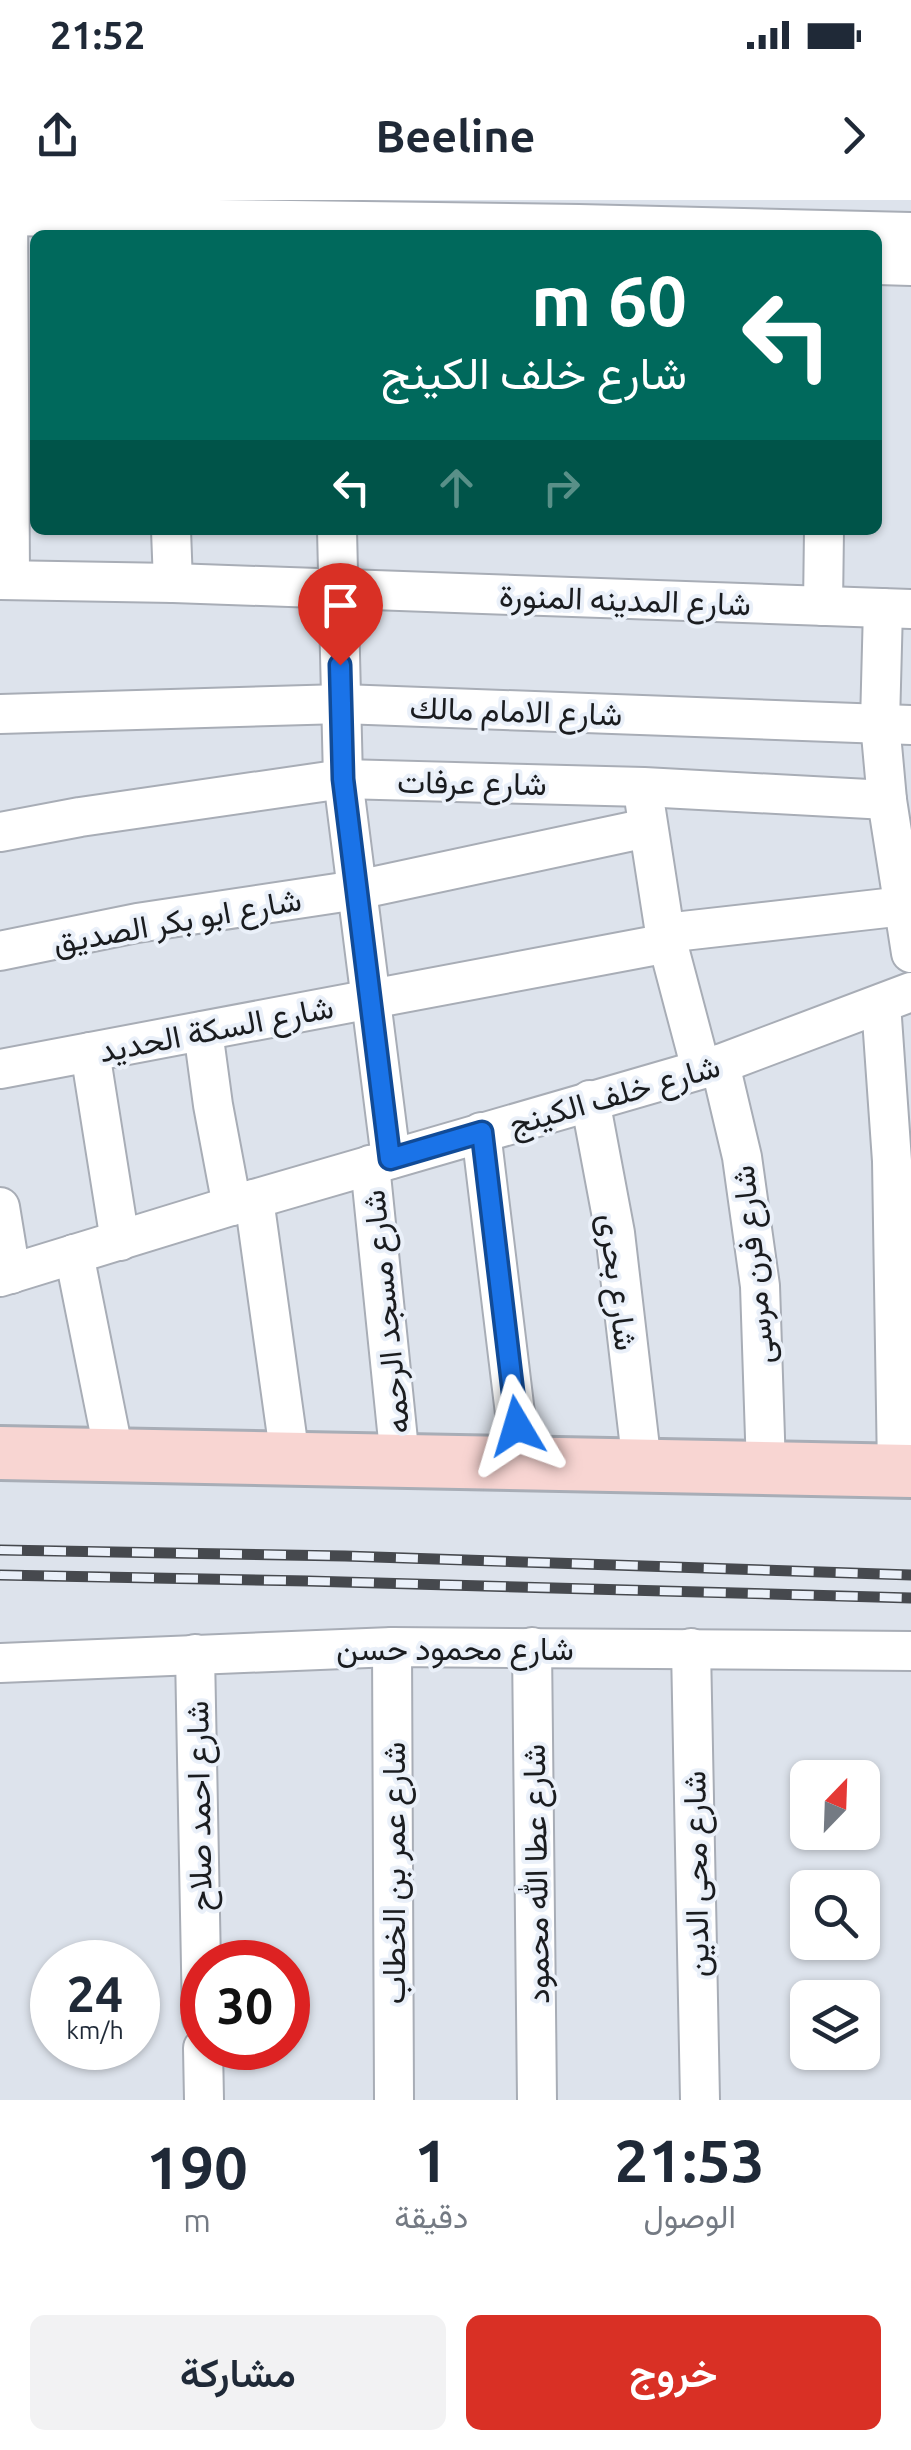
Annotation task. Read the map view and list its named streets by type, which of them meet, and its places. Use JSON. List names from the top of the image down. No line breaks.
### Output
{"streets":{"street":["شارع المدينه المنورة","شارع الامام مالك","شارع عرفات","شارع ابو بكر الصديق","شارع السكة الحديد","شارع خلف الكينج","شارع فرن مرسى","شارع بحرى","شارع مسجد الرحمه","شارع محمود حسن","شارع احمد صلاح","شارع عمر بن الخطاب","شارع عطا الله محمود","شارع محى الدين"]},"crossings":[["شارع المدينه المنورة","شارع مسجد الرحمه"],["شارع الامام مالك","شارع مسجد الرحمه"],["شارع عرفات","شارع فرن مرسى"],["شارع عرفات","شارع مسجد الرحمه"],["شارع ابو بكر الصديق","شارع فرن مرسى"],["شارع ابو بكر الصديق","شارع مسجد الرحمه"],["شارع السكة الحديد","شارع فرن مرسى"],["شارع السكة الحديد","شارع مسجد الرحمه"],["شارع خلف الكينج","شارع فرن مرسى"],["شارع خلف الكينج","شارع بحرى"],["شارع خلف الكينج","شارع مسجد الرحمه"],["شارع محمود حسن","شارع احمد صلاح"],["شارع محمود حسن","شارع عمر بن الخطاب"],["شارع محمود حسن","شارع عطا الله محمود"],["شارع محمود حسن","شارع محى الدين"]],"north":"top right","page":{"status":"21:52","header":"Beeline","turn":["60 m","شارع خلف الكينج"],"speed":"24 km/h","limit":"30","eta":["21:53","الوصول","1","دقيقة","190","m"],"buttons":["خروج","مشاركة"]}}
